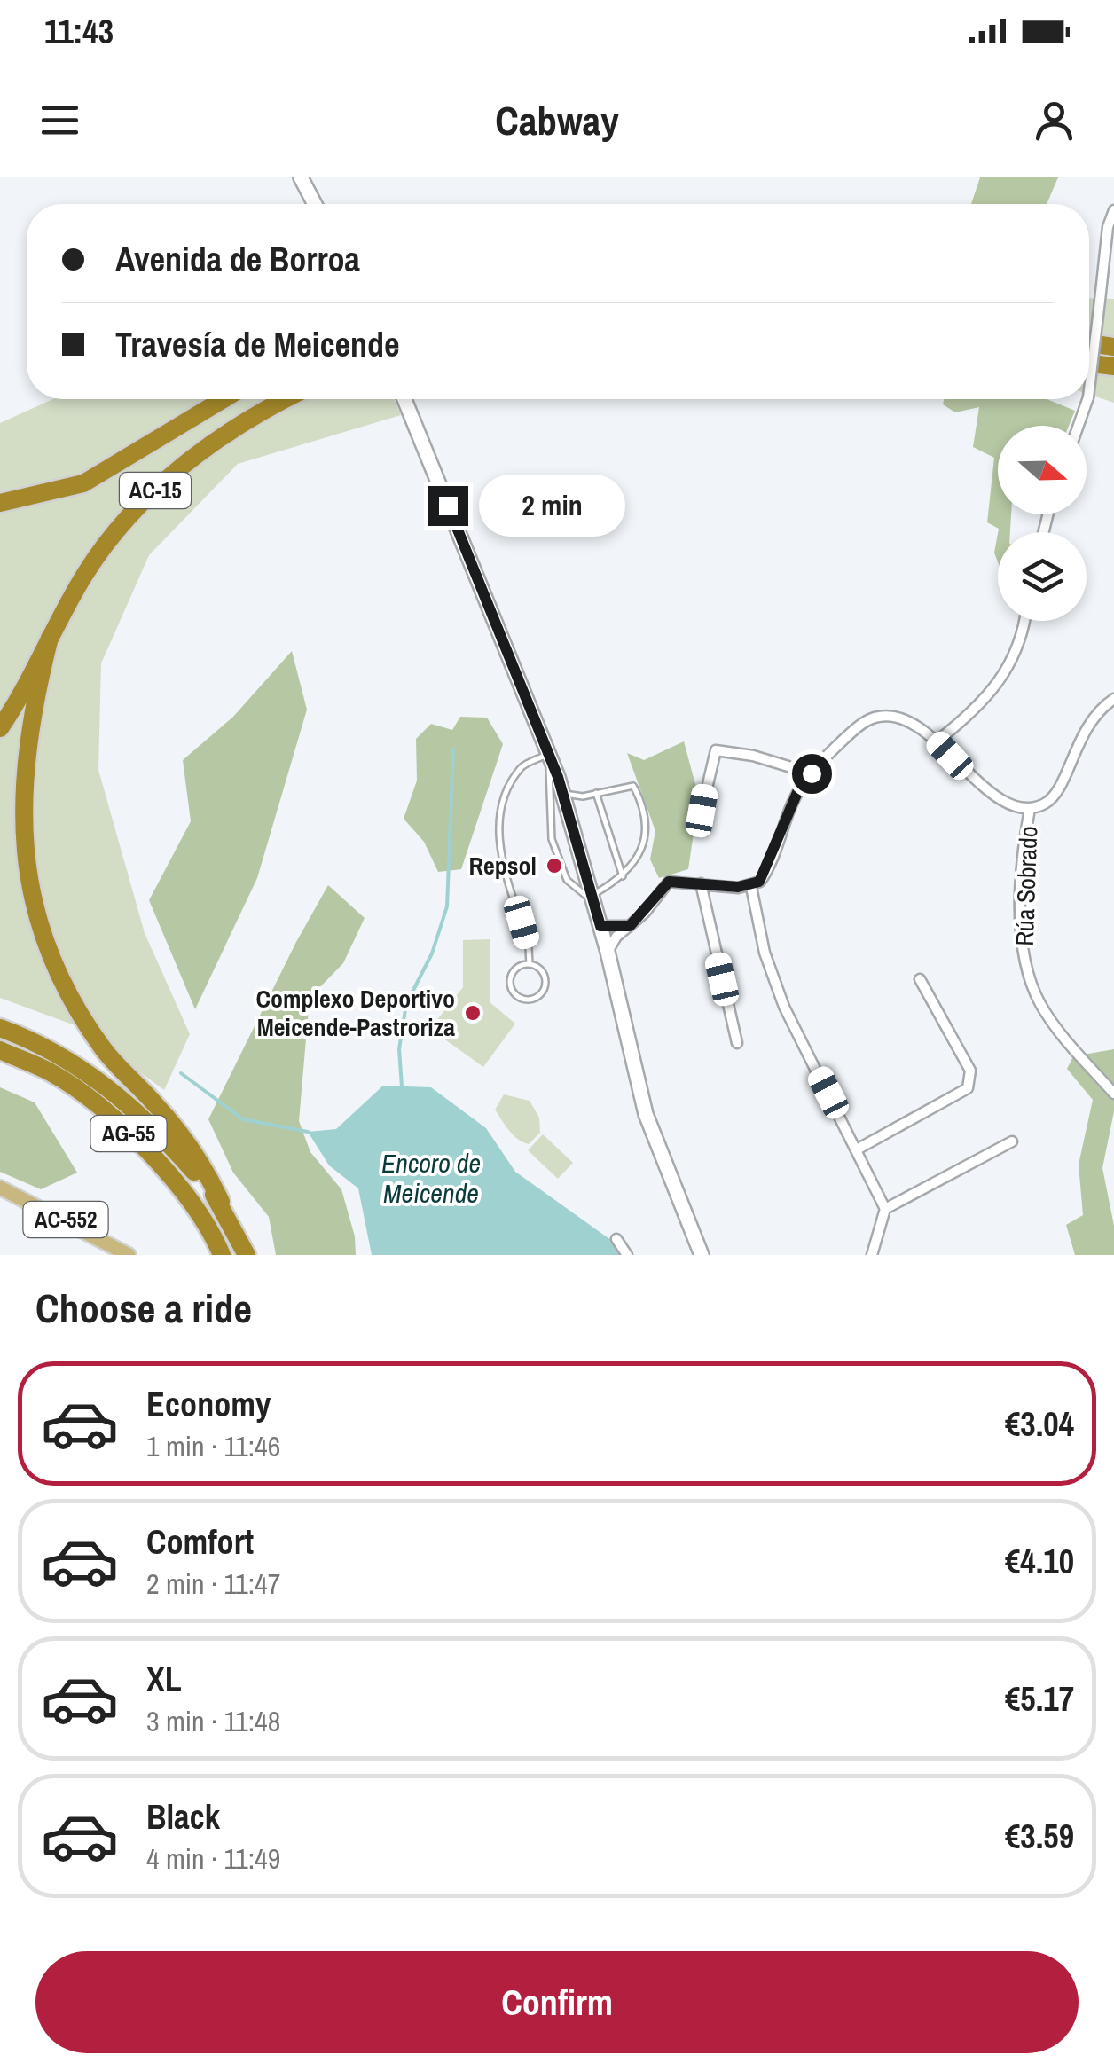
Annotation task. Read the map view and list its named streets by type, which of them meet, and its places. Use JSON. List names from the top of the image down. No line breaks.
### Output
{"streets":{"highway":["AC-15","AG-55"],"main road":["AC-552"],"street":["Rúa Sobrado"]},"water":["Encoro de Meicende"],"places":["Repsol","Complexo Deportivo Meicende-Pastroriza"],"north":"right","page":{"status":"11:43","header":"Cabway","banner":["Avenida de Borroa","Travesía de Meicende"],"bubble":"2 min","heading":"Choose a ride","list":[{"name":"Economy","note":"1 min · 11:46","value":"€3.04"},{"name":"Comfort","note":"2 min · 11:47","value":"€4.10"},{"name":"XL","note":"3 min · 11:48","value":"€5.17"},{"name":"Black","note":"4 min · 11:49","value":"€3.59"}],"buttons":"Confirm"}}
